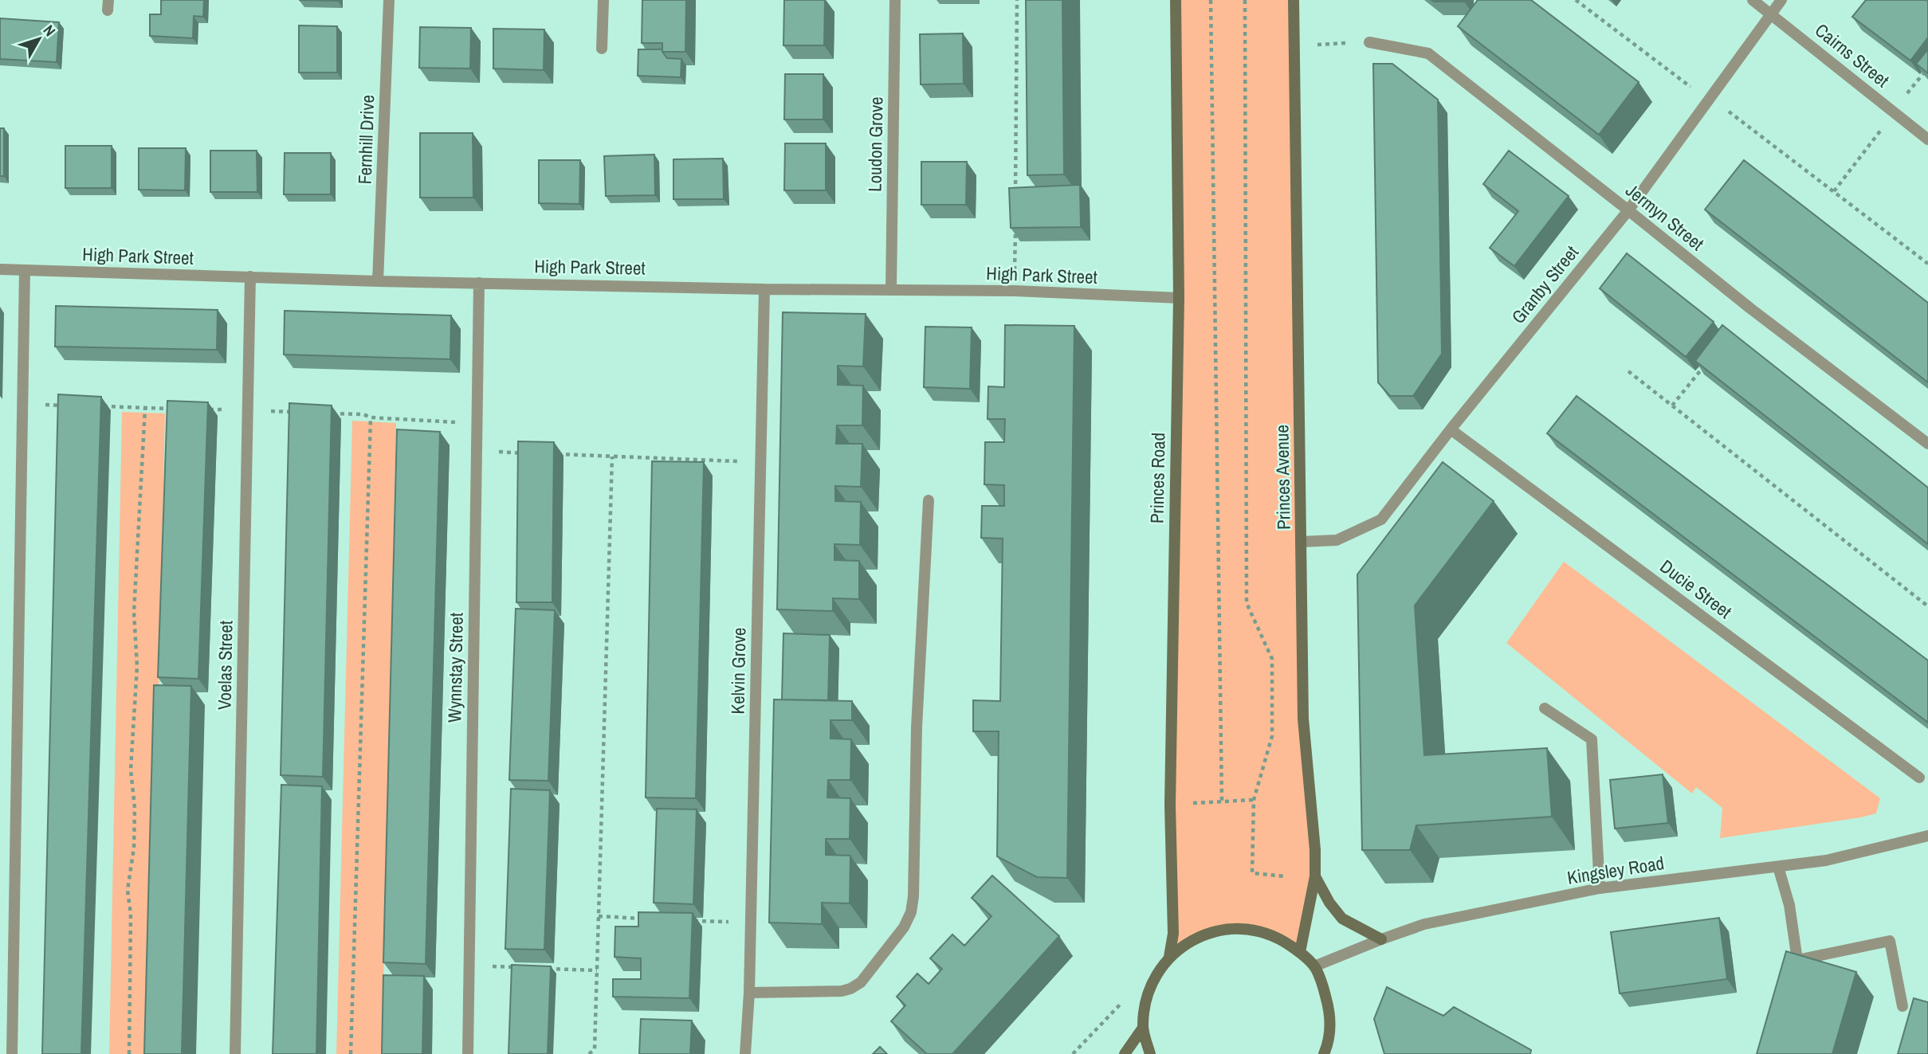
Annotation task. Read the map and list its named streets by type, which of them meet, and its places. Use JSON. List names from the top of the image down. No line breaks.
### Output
{"streets":{"main road":["Princes Avenue","Princes Road"],"street":["Cairns Street","Fernhill Drive","Loudon Grove","Jermyn Street","High Park Street","Granby Street","Ducie Street","Voelas Street","Wynnstay Street","Kelvin Grove","Kingsley Road"]},"crossings":[["Cairns Street","Granby Street"],["Fernhill Drive","High Park Street"],["Loudon Grove","High Park Street"],["Jermyn Street","Granby Street"],["High Park Street","Princes Road"],["High Park Street","Voelas Street"],["High Park Street","Wynnstay Street"],["High Park Street","Kelvin Grove"],["Granby Street","Princes Avenue"],["Granby Street","Ducie Street"]],"north":"top right"}
